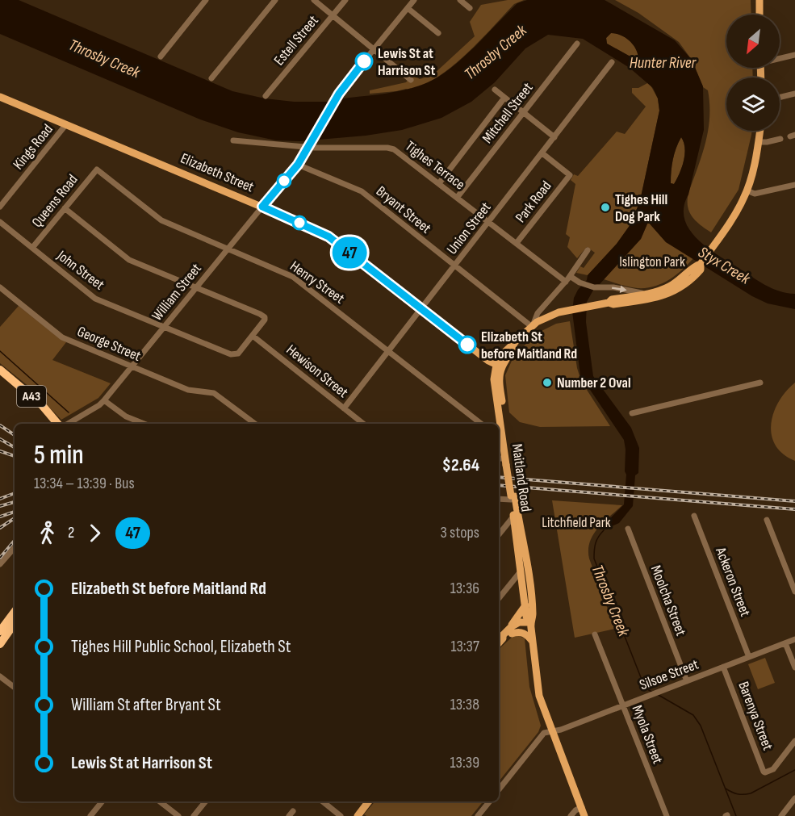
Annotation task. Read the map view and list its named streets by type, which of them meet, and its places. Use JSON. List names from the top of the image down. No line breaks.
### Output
{"streets":{"highway":["A43"],"main road":["Elizabeth Street","Maitland Road"],"street":["Estell Street","Mitchell Street","Kings Road","Tighes Terrace","Queens Road","Park Road","Bryant Street","Union Street","John Street","Henry Street","William Street","George Street","Hewison Street","Ackeron Street","Moolcha Street","Silsoe Street","Barenya Street","Myola Street"]},"crossings":[["Mitchell Street","Tighes Terrace"],["Kings Road","Elizabeth Street"],["Tighes Terrace","Park Road"],["Tighes Terrace","Union Street"],["Elizabeth Street","Union Street"],["Elizabeth Street","William Street"],["Elizabeth Street","Maitland Road"],["Queens Road","John Street"],["Queens Road","Henry Street"],["Park Road","Union Street"],["Bryant Street","Union Street"],["Bryant Street","William Street"],["Bryant Street","Maitland Road"],["Union Street","Henry Street"],["Union Street","Hewison Street"],["John Street","William Street"],["John Street","Hewison Street"],["Henry Street","William Street"],["William Street","George Street"],["Maitland Road","Silsoe Street"],["Ackeron Street","Silsoe Street"],["Moolcha Street","Silsoe Street"],["Silsoe Street","Barenya Street"],["Silsoe Street","Myola Street"]],"water":["Throsby Creek","Hunter River","Styx Creek"],"parks":["Islington Park","Litchfield Park"],"places":["Lewis St at Harrison St","Tighes Hill Dog Park","Elizabeth St before Maitland Rd","Number 2 Oval"],"lines":["bus line 47"],"north":"bottom left","page":{"on_map":"47","heading":["5 min","13:34 – 13:39 · Bus","$2.64"],"legs":["2","47","3 stops"],"list":[{"name":"Elizabeth St before Maitland Rd","value":"13:36"},{"name":"Tighes Hill Public School, Elizabeth St","value":"13:37"},{"name":"William St after Bryant St","value":"13:38"},{"name":"Lewis St at Harrison St","value":"13:39"}]}}
